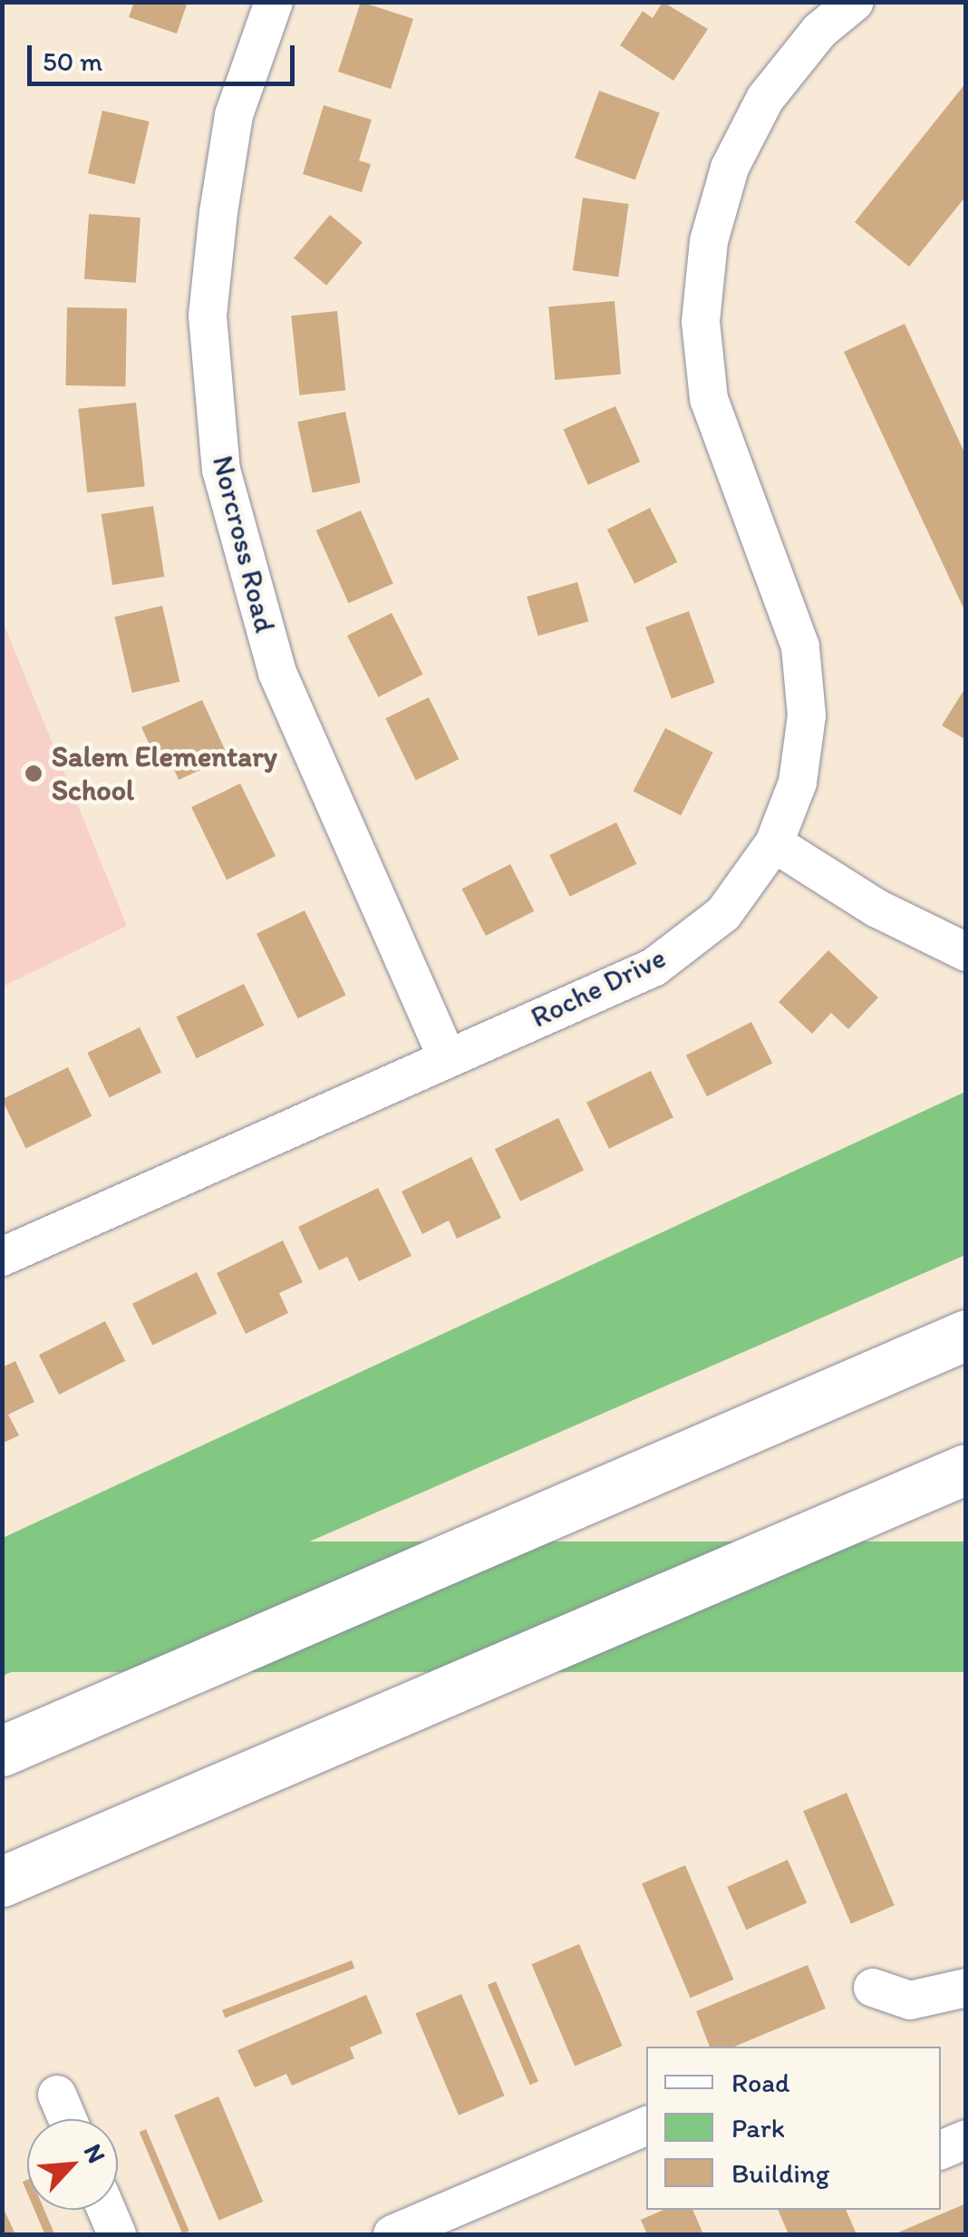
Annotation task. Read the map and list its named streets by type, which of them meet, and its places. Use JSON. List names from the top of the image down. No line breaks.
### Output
{"streets":{"street":["Norcross Road","Roche Drive"]},"crossings":[["Norcross Road","Roche Drive"]],"places":["Salem Elementary School"],"legend":["Road","Park","Building"],"scale_bar":"50 m","north":"top right"}
